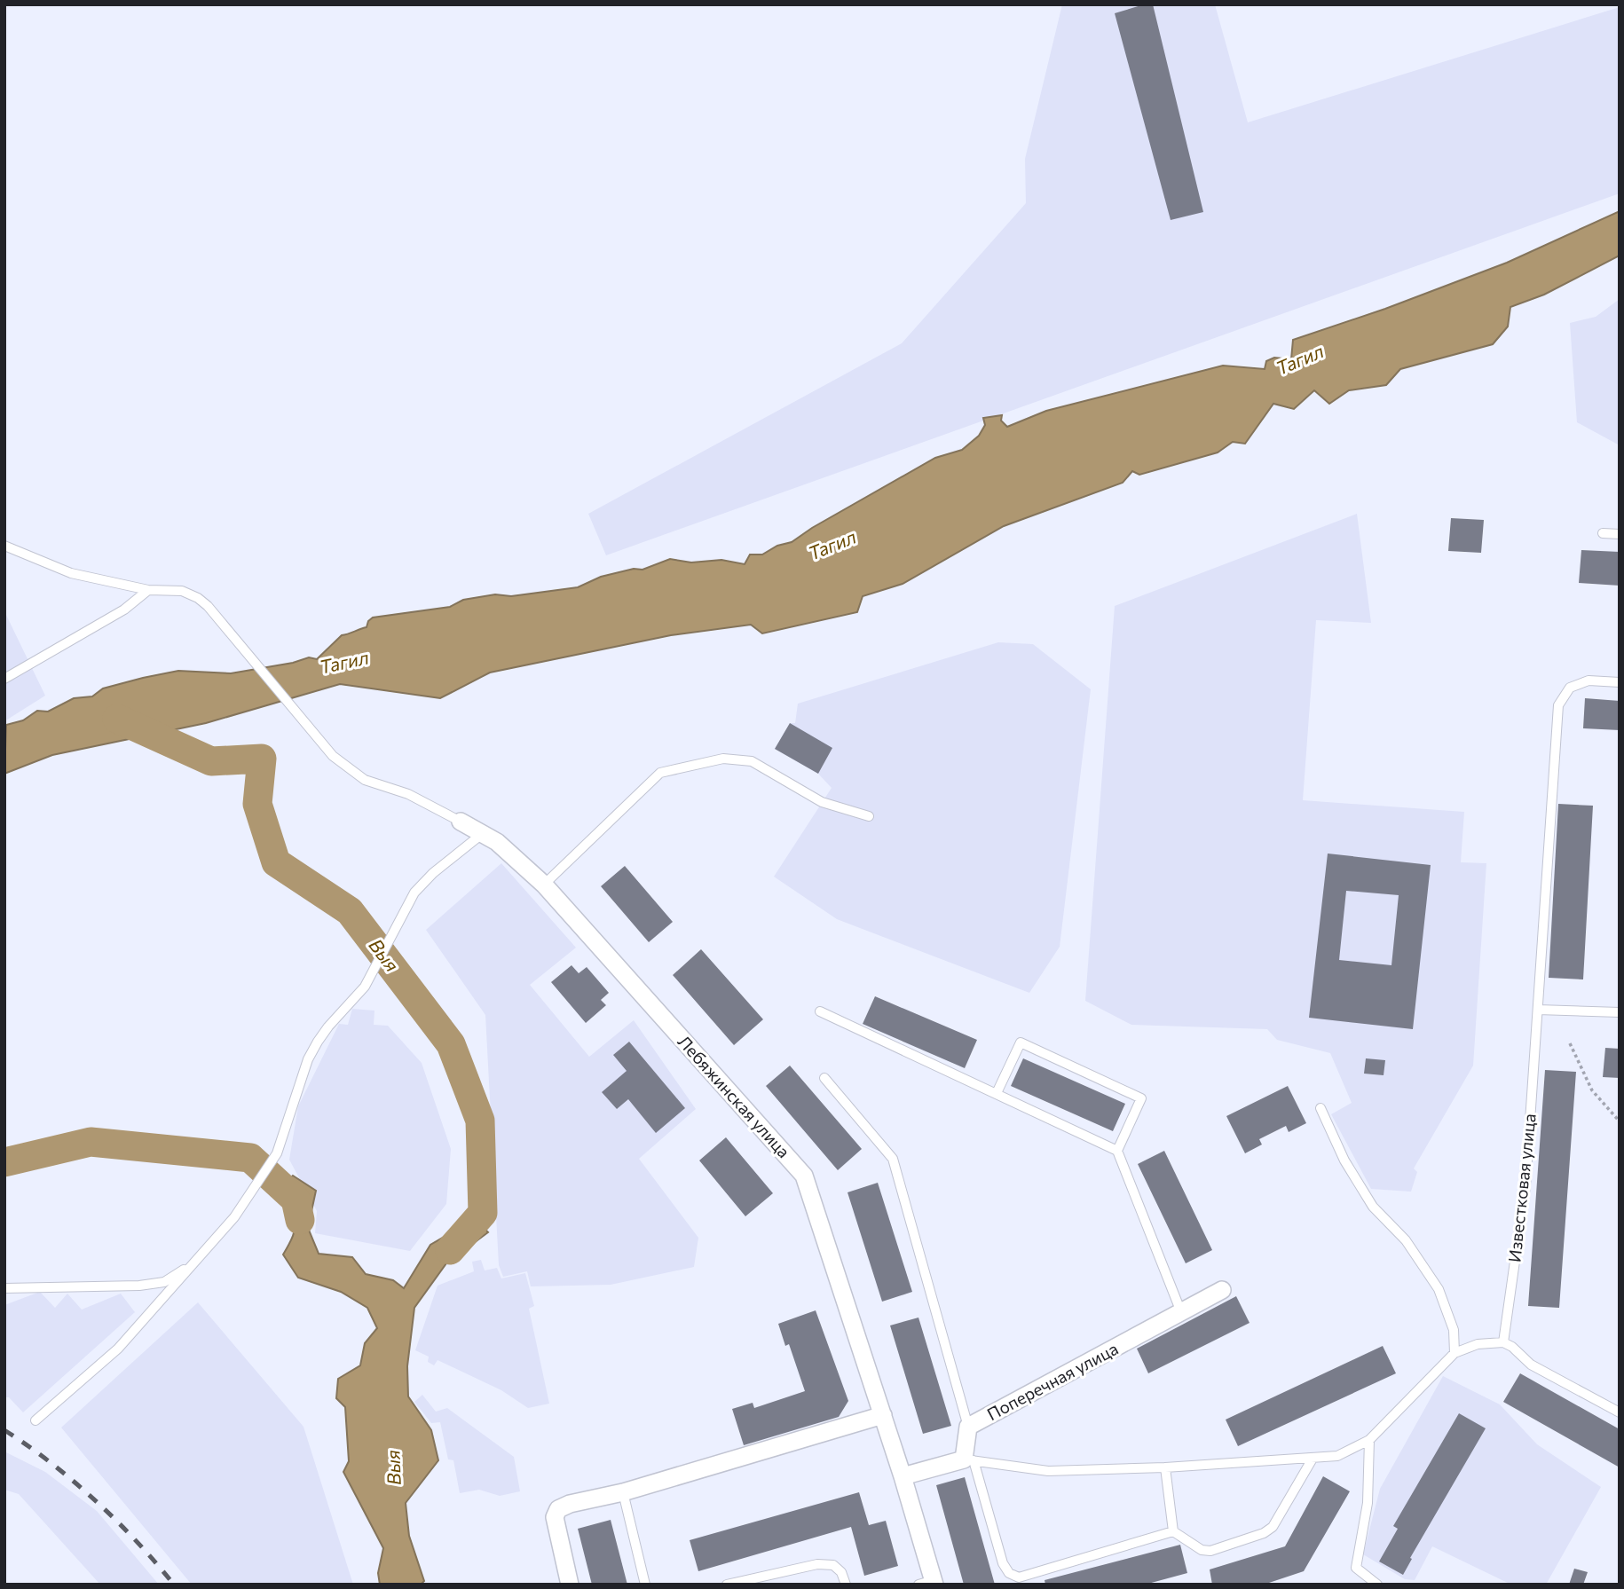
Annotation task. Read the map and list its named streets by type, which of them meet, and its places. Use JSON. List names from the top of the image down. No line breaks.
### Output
{"streets":{"street":["Лебяжинская улица","Поперечная улица"],"lane":["Известковая улица"]},"water":["Тагил","Выя"]}
